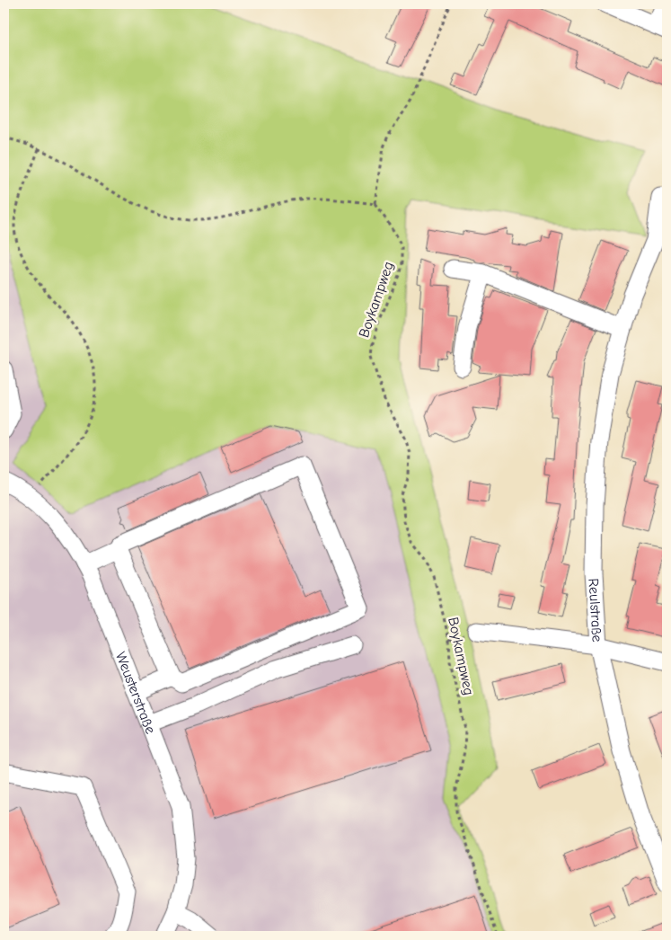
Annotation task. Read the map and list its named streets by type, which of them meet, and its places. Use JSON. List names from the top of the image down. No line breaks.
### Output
{"streets":{"street":["Reulstraße","Weusterstraße"],"path":["Boykampweg"]}}
